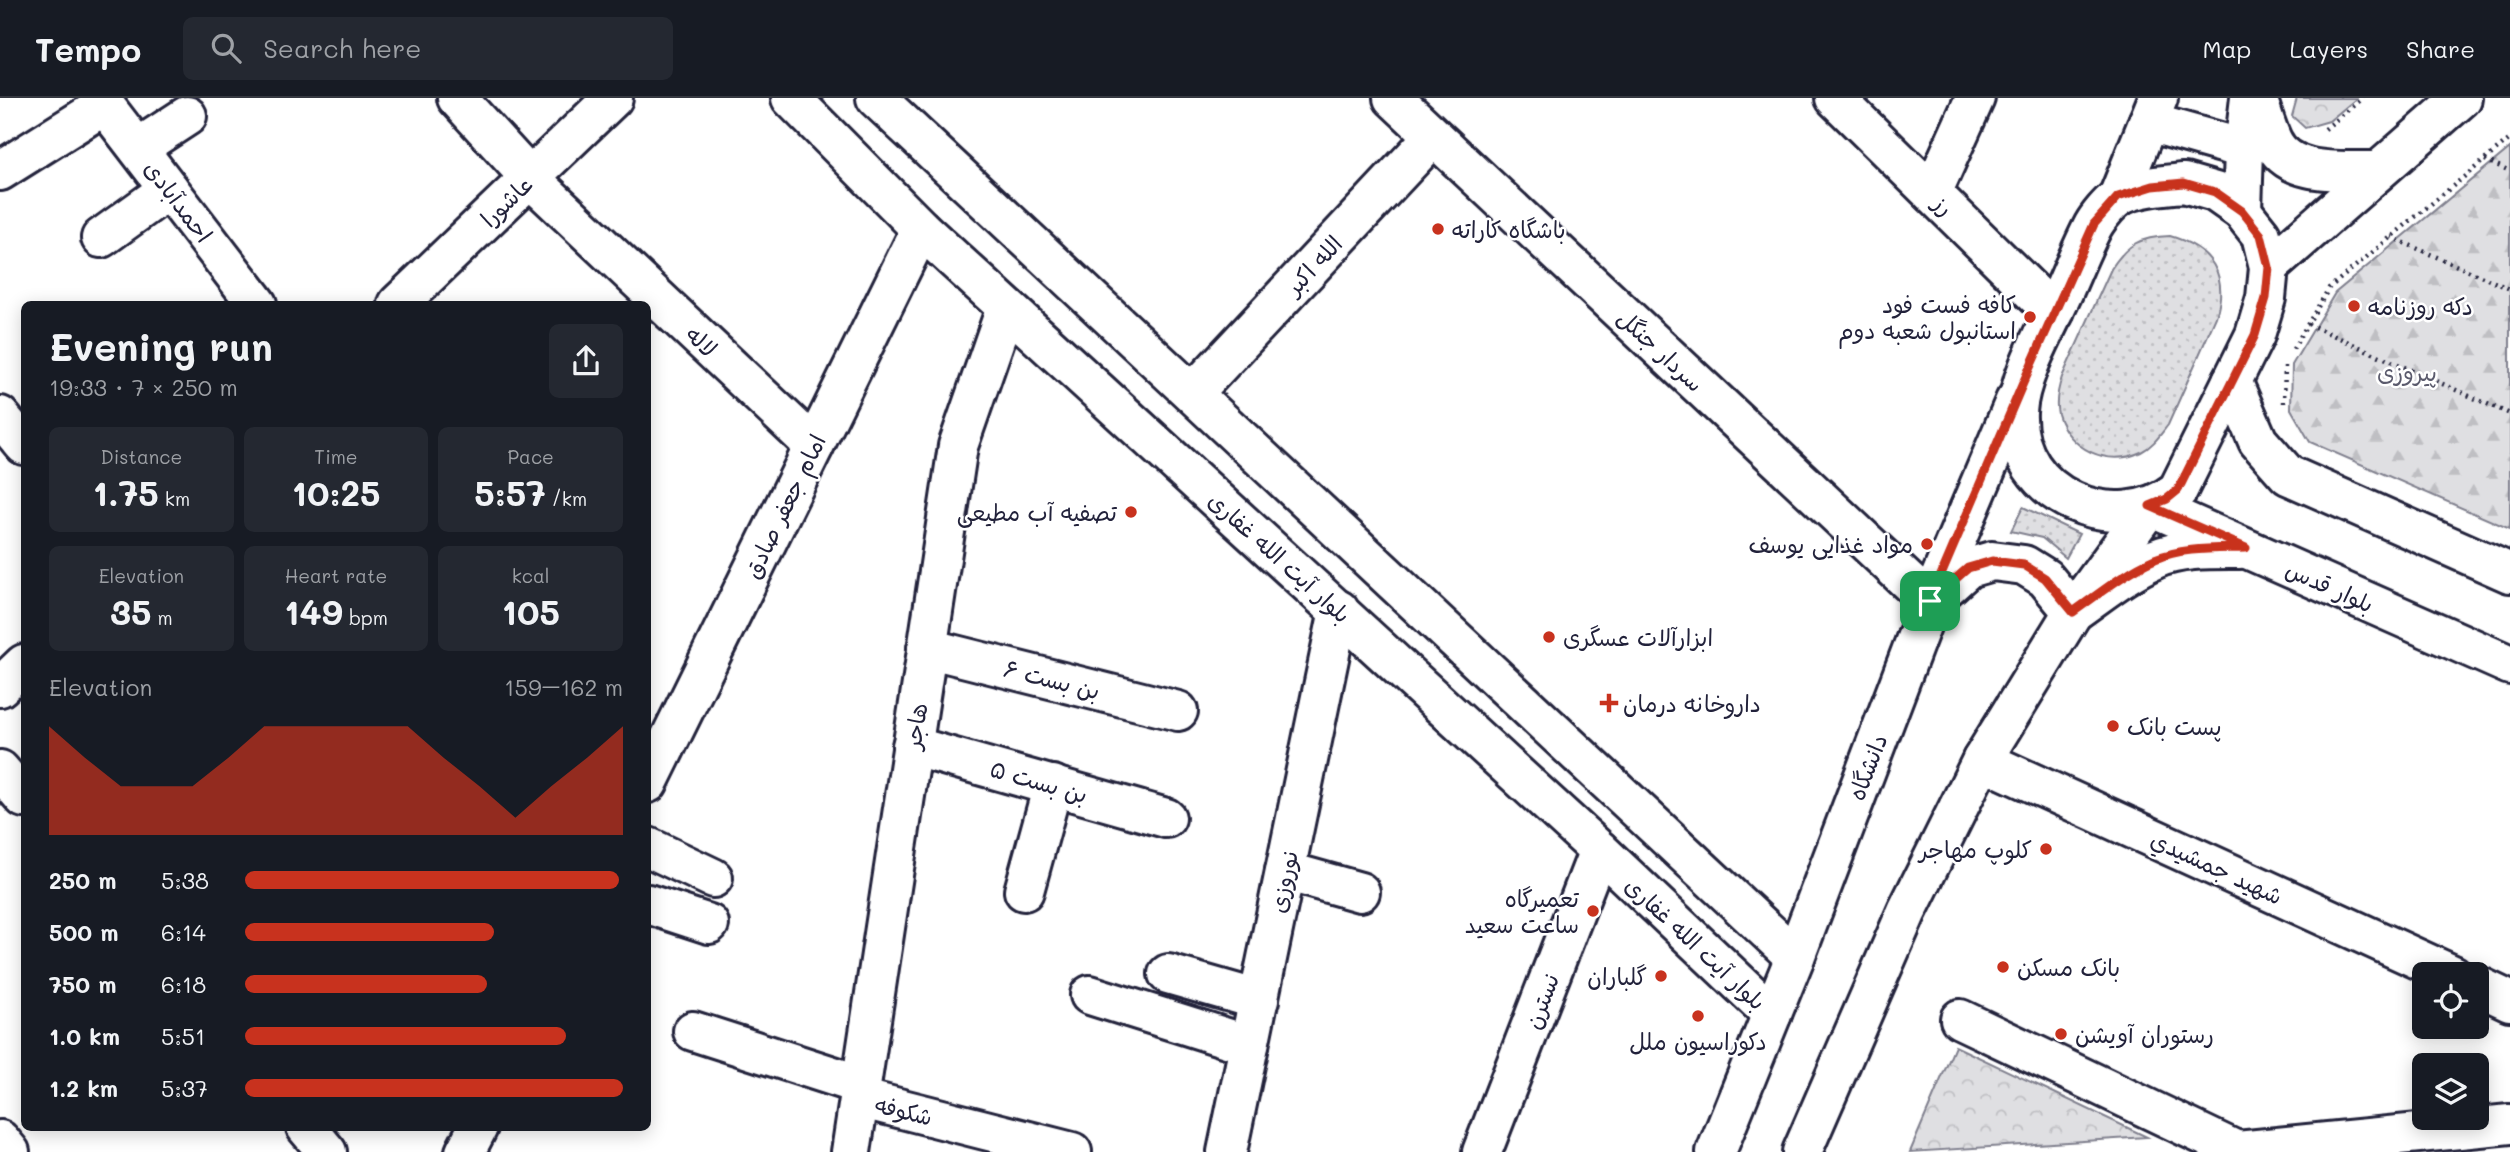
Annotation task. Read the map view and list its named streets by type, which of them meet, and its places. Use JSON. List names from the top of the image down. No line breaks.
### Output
{"streets":{"street":["احمدآبادی","عاشورا","رز","الله اکبر","لاله","سردار جنگل","امام جعفر صادق","بلوار آیت الله غفاری","بلوار قدس","بن بست ۶","هاجر","دانشگاه","بن بست ۵","شهيد جمشيدي","نوروزی","نسترن","شکوفه"]},"crossings":[["عاشورا","لاله"],["الله اکبر","سردار جنگل"],["لاله","امام جعفر صادق"],["سردار جنگل","دانشگاه"],["امام جعفر صادق","بلوار آیت الله غفاری"],["بلوار آیت الله غفاری","هاجر"],["بلوار آیت الله غفاری","دانشگاه"],["بلوار آیت الله غفاری","نوروزی"],["بلوار آیت الله غفاری","نسترن"],["بن بست ۶","هاجر"],["هاجر","بن بست ۵"],["هاجر","شکوفه"]],"parks":["پیروزی"],"places":{"other":["باشگاه کاراته","دکه روزنامه","کافه فست فود استانبول شعبه دوم","تصفیه آب مطیعی","مواد غذایی یوسف","ابزارآلات عسگری","پست بانک","کلوپ مهاجر","تعمیرگاه ساعت سعید","بانک مسکن","گلباران","دکوراسیون ملل","رستوران آویشن"],"health":["داروخانه درمان"]},"page":{"header":"Tempo","search":"Search here","nav":["Map","Layers","Share"],"heading":["Evening run","19:33 · 7 × 250 m"],"stats":[["Distance","1.75 km"],["Time","10:25"],["Pace","5:57 /km"],["Elevation","35 m"],["Heart rate","149 bpm"],["kcal","105"]],"chart":["Elevation","159–162 m"],"list":[{"name":"250 m","note":"5:38"},{"name":"500 m","note":"6:14"},{"name":"750 m","note":"6:18"},{"name":"1.0 km","note":"5:51"},{"name":"1.2 km","note":"5:37"}]}}
